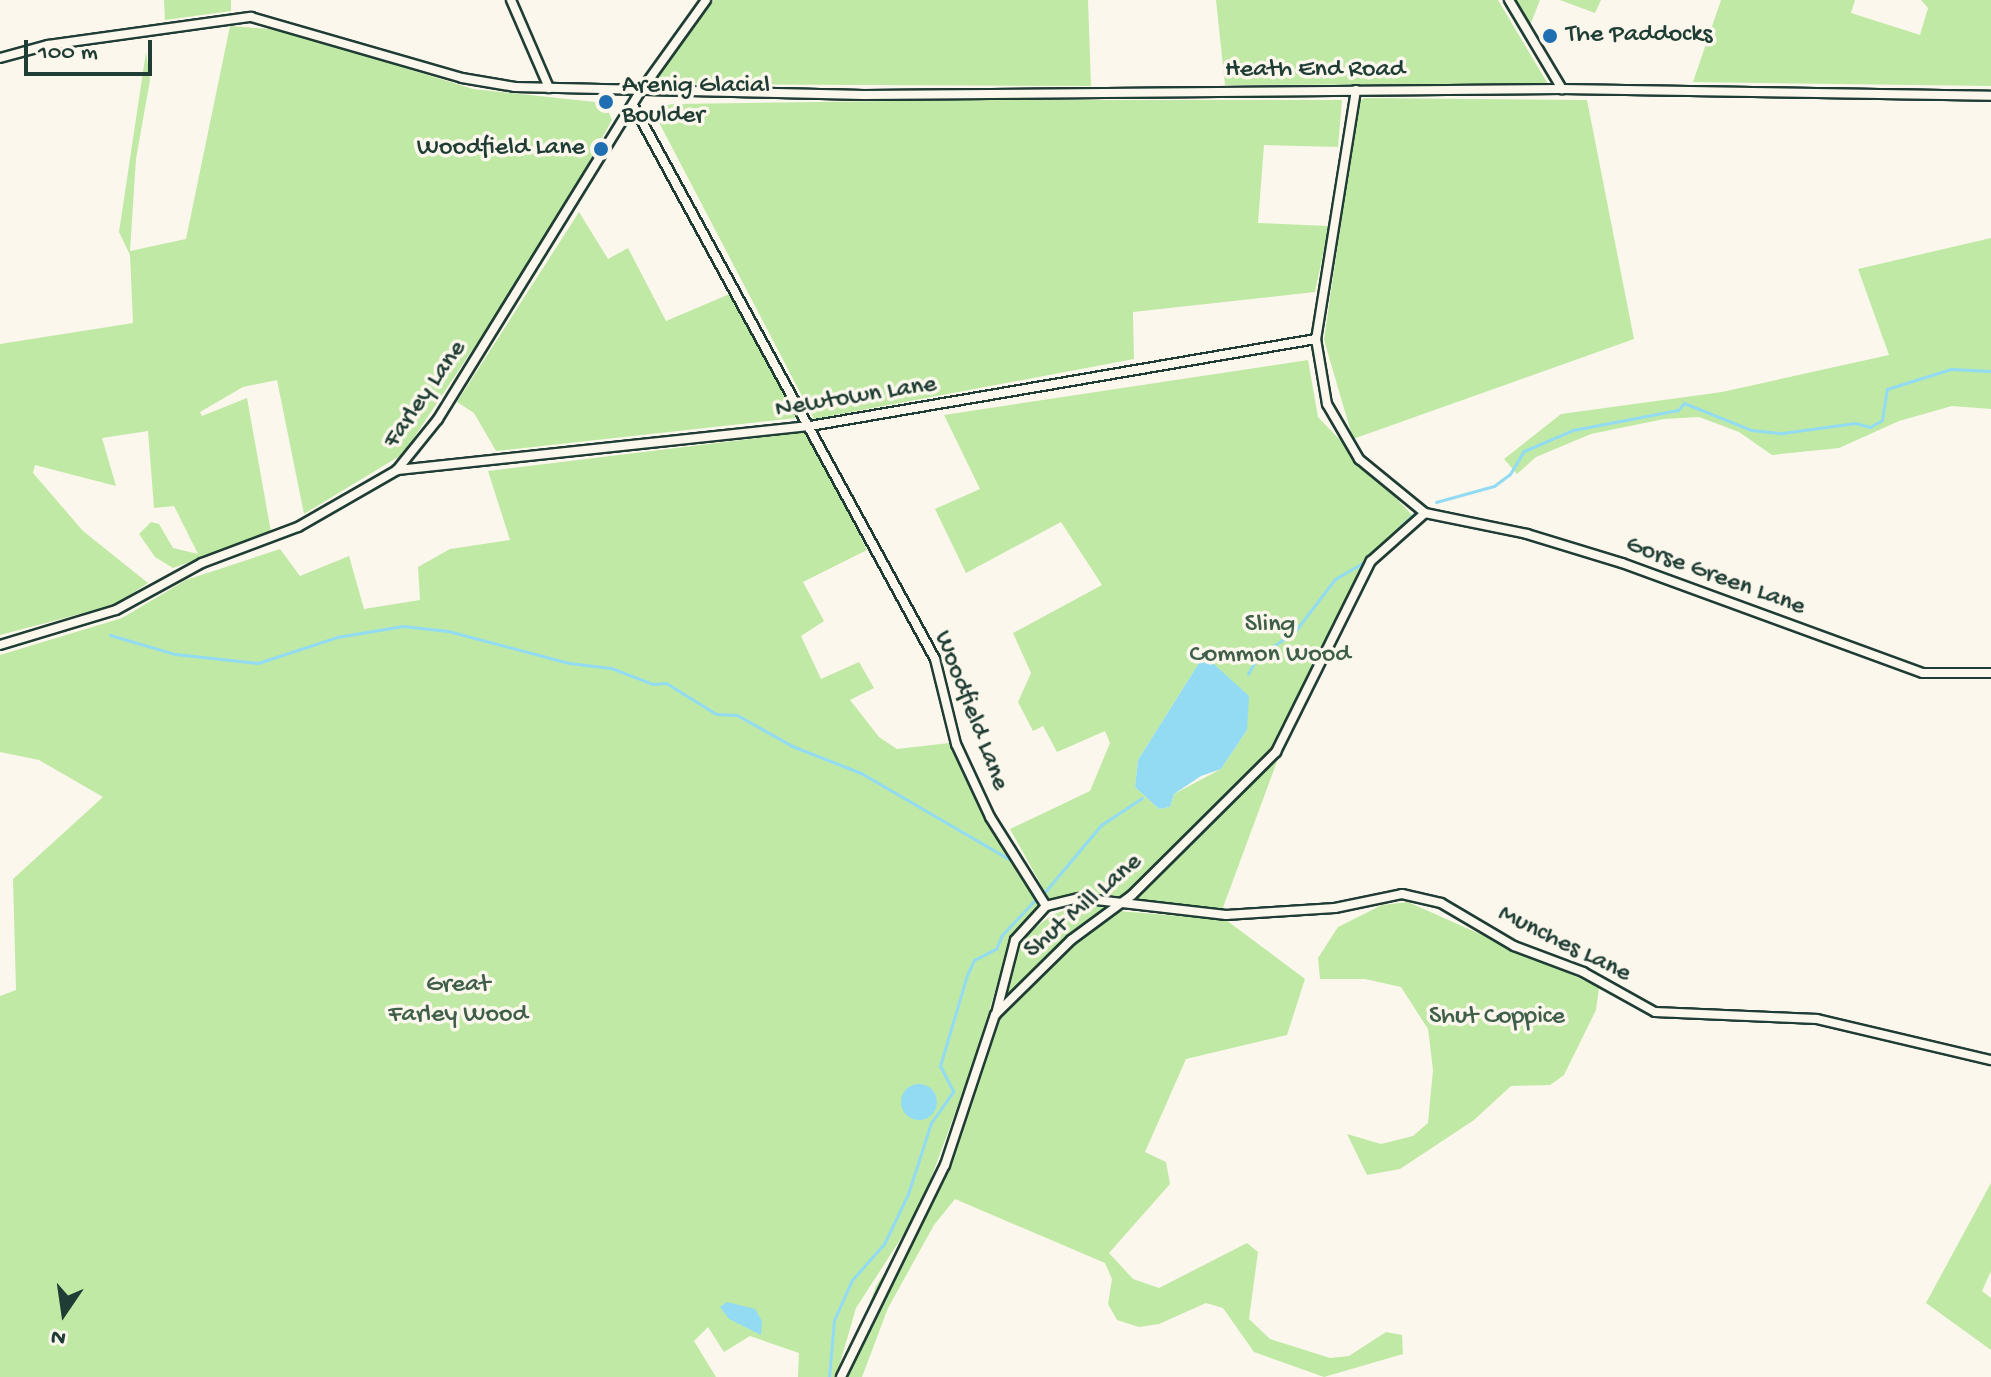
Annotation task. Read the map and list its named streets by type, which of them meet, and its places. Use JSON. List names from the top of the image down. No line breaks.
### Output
{"streets":{"street":["Heath End Road","Farley Lane","Newtown Lane","Gorse Green Lane","Woodfield Lane","Shut Mill Lane","Munches Lane"]},"crossings":[["Heath End Road","Farley Lane"],["Farley Lane","Newtown Lane"],["Farley Lane","Woodfield Lane"],["Newtown Lane","Woodfield Lane"],["Gorse Green Lane","Shut Mill Lane"],["Shut Mill Lane","Munches Lane"]],"parks":["Sling Common Wood","Great Farley Wood","Shut Coppice"],"places":["The Paddocks","Arenig Glacial Boulder","Woodfield Lane"],"scale_bar":"100 m","north":"bottom"}
